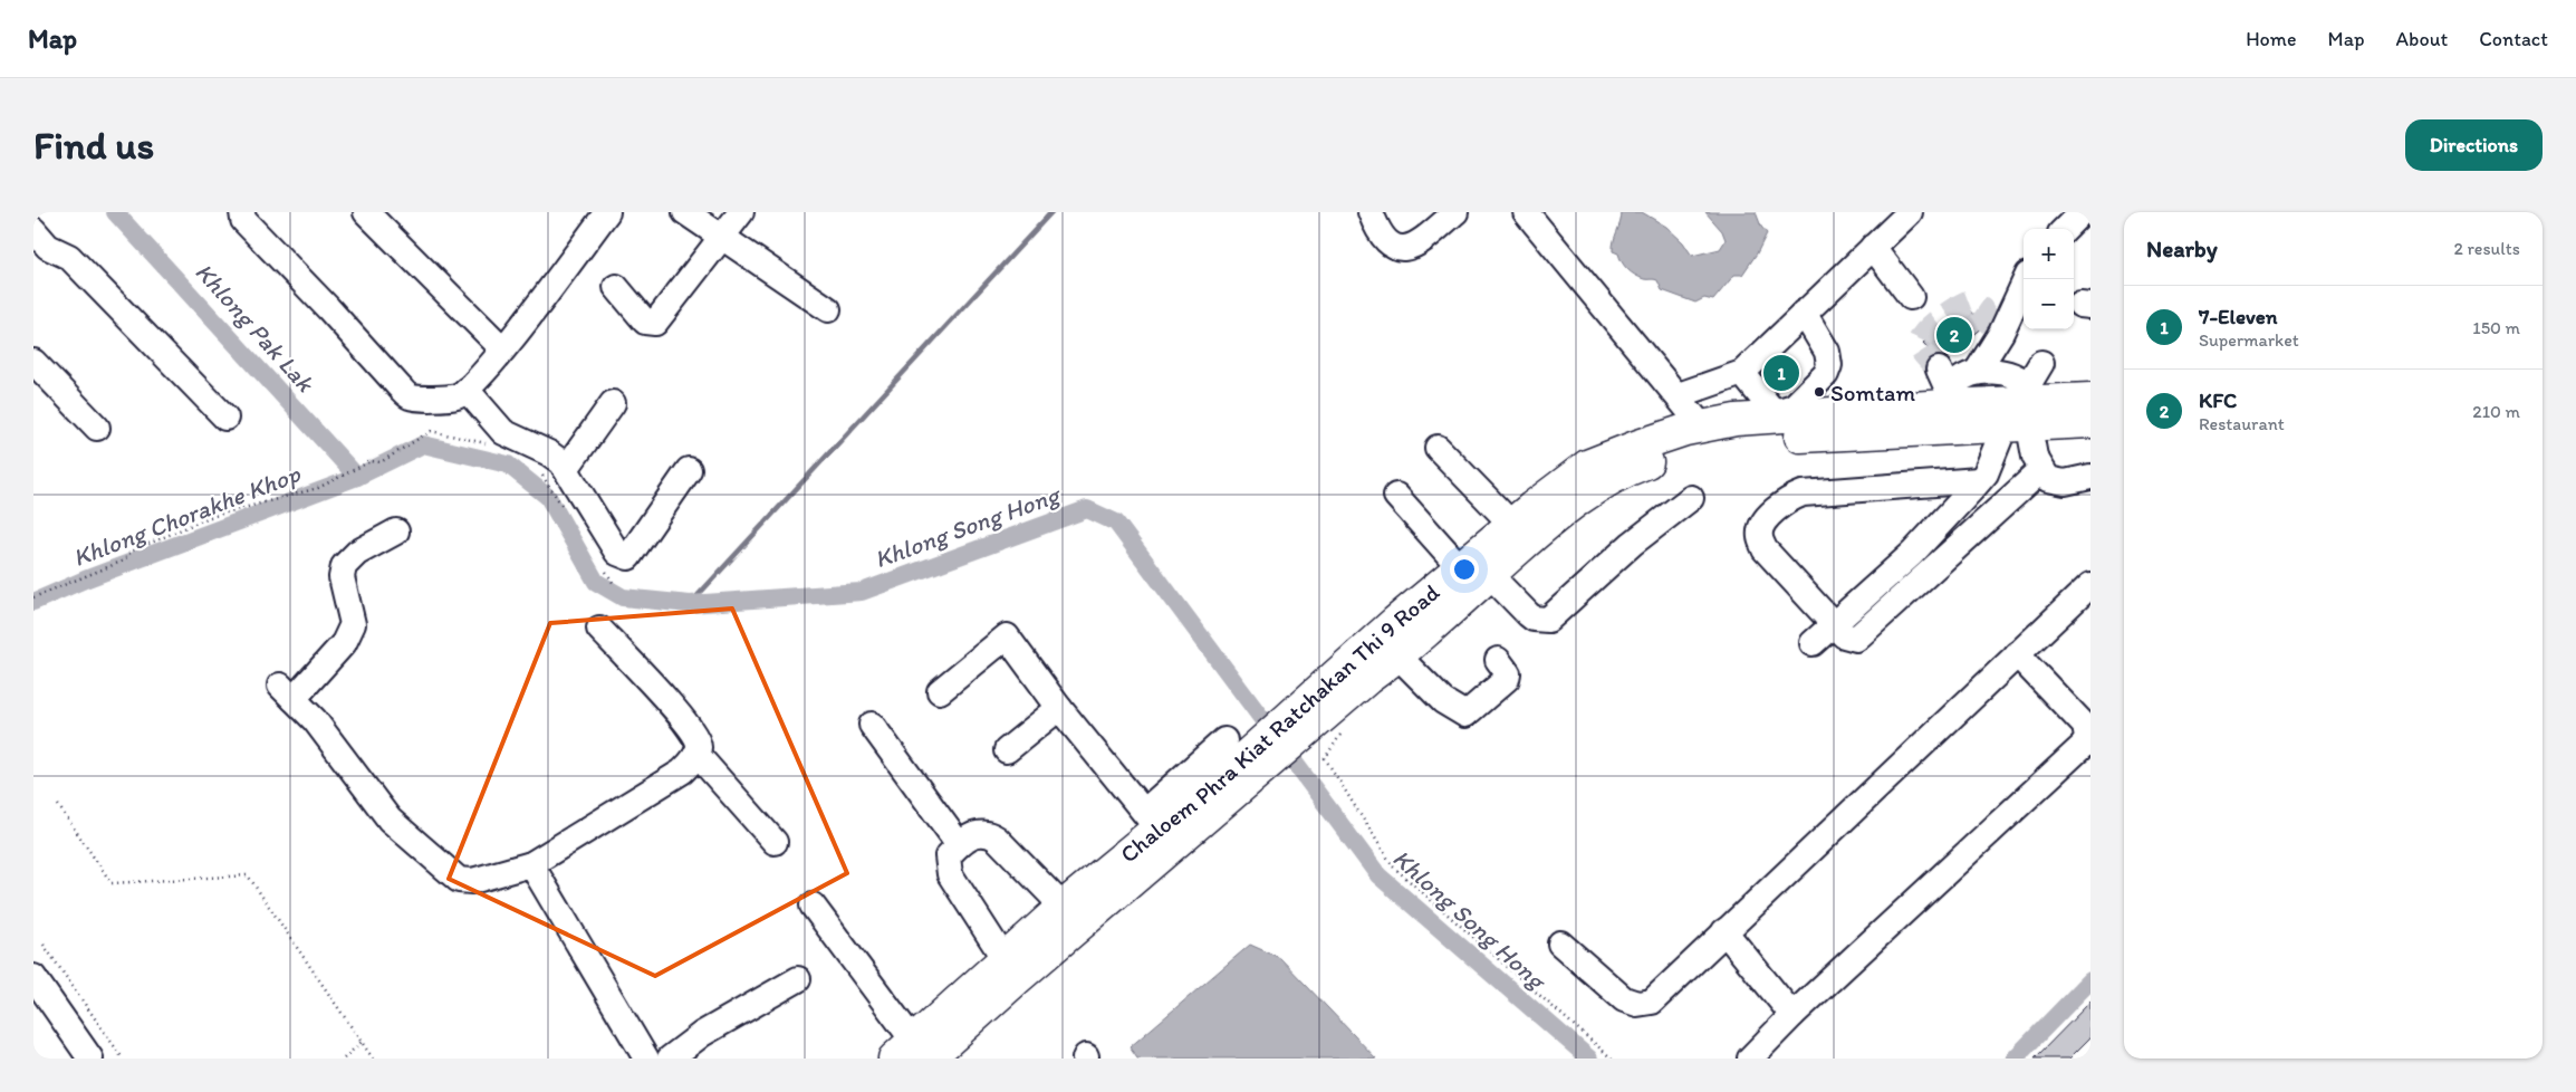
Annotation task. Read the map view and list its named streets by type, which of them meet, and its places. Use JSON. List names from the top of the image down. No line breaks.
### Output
{"streets":{"main road":["Chaloem Phra Kiat Ratchakan Thi 9 Road"]},"water":["Khlong Pak Lak","Khlong Chorakhe Khop","Khlong Song Hong"],"places":["Somtam"],"page":{"header":"Map","nav":["Home","Map","About","Contact"],"buttons":"Directions","title":"Find us","heading":["Nearby","2 results"],"map_buttons":["+","−"],"list":[{"mark":"1","name":"7-Eleven","note":"Supermarket","value":"150 m"},{"mark":"2","name":"KFC","note":"Restaurant","value":"210 m"}],"pins":["2","1"]}}
